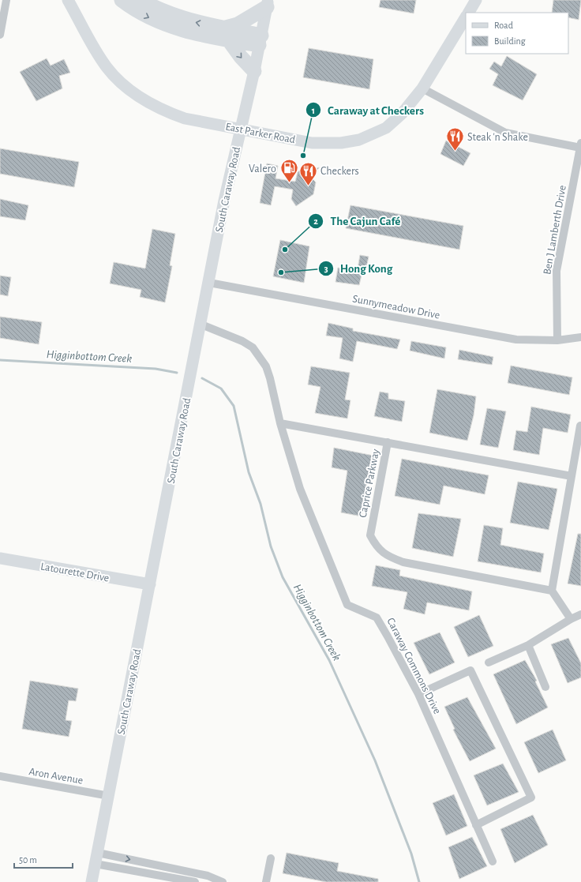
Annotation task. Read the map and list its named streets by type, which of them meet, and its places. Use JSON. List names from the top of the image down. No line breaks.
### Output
{"streets":{"street":["East Parker Road","South Caraway Road","Ben J Lamberth Drive","Sunnymeadow Drive","Caprice Parkway","Latourette Drive","Caraway Commons Drive","Aron Avenue"]},"crossings":[["East Parker Road","South Caraway Road"],["South Caraway Road","Sunnymeadow Drive"],["South Caraway Road","Latourette Drive"],["South Caraway Road","Aron Avenue"],["Ben J Lamberth Drive","Sunnymeadow Drive"],["Caprice Parkway","Caraway Commons Drive"]],"water":["Higginbottom Creek"],"places":{"restaurant":["Steak 'n Shake","Checkers"],"other":["Caraway at Checkers","The Cajun Café","Hong Kong"],"fuel station":["Valero"]},"legend":["Road","Building"],"scale_bar":"50 m"}
